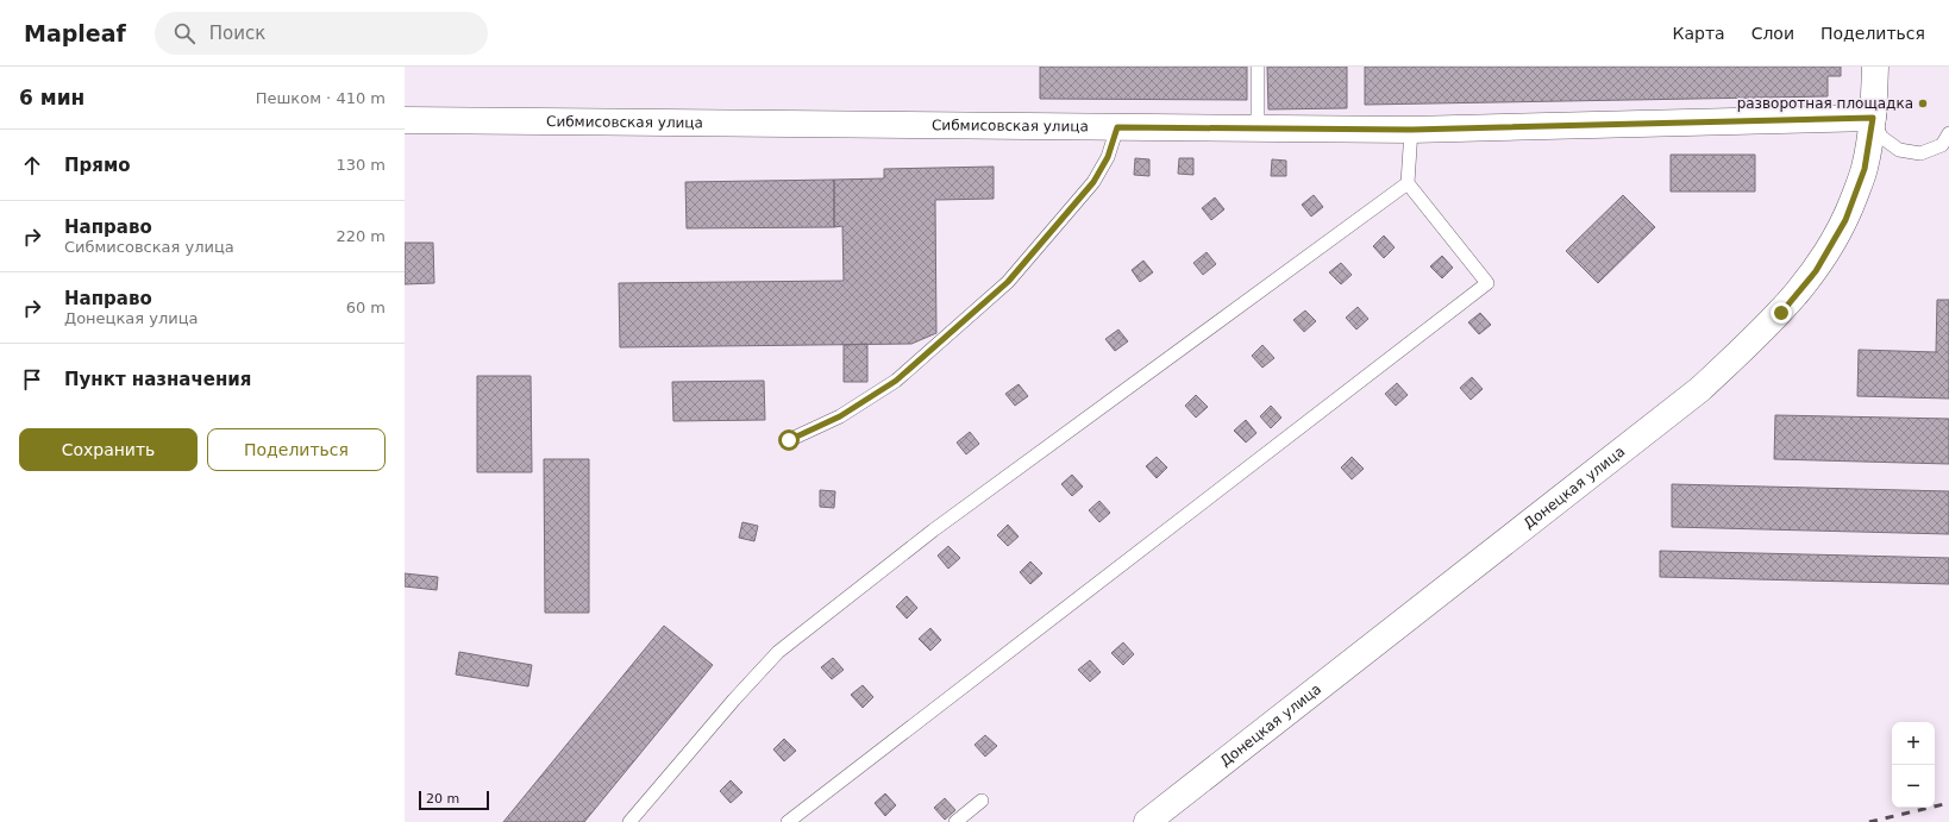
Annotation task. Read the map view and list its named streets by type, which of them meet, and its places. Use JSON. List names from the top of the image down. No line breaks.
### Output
{"streets":{"street":["Сибмисовская улица","Донецкая улица"]},"crossings":[["Сибмисовская улица","Донецкая улица"]],"places":["разворотная площадка"],"scale_bar":"20 m","page":{"header":"Mapleaf","search":"Поиск","nav":["Карта","Слои","Поделиться"],"heading":["6 мин","Пешком · 410 m"],"list":[["Прямо","130 m"],["Направо","Сибмисовская улица","220 m"],["Направо","Донецкая улица","60 m"],"Пункт назначения"],"buttons":["Сохранить","Поделиться"],"map_buttons":["+","−"],"scale":"20 m"}}
